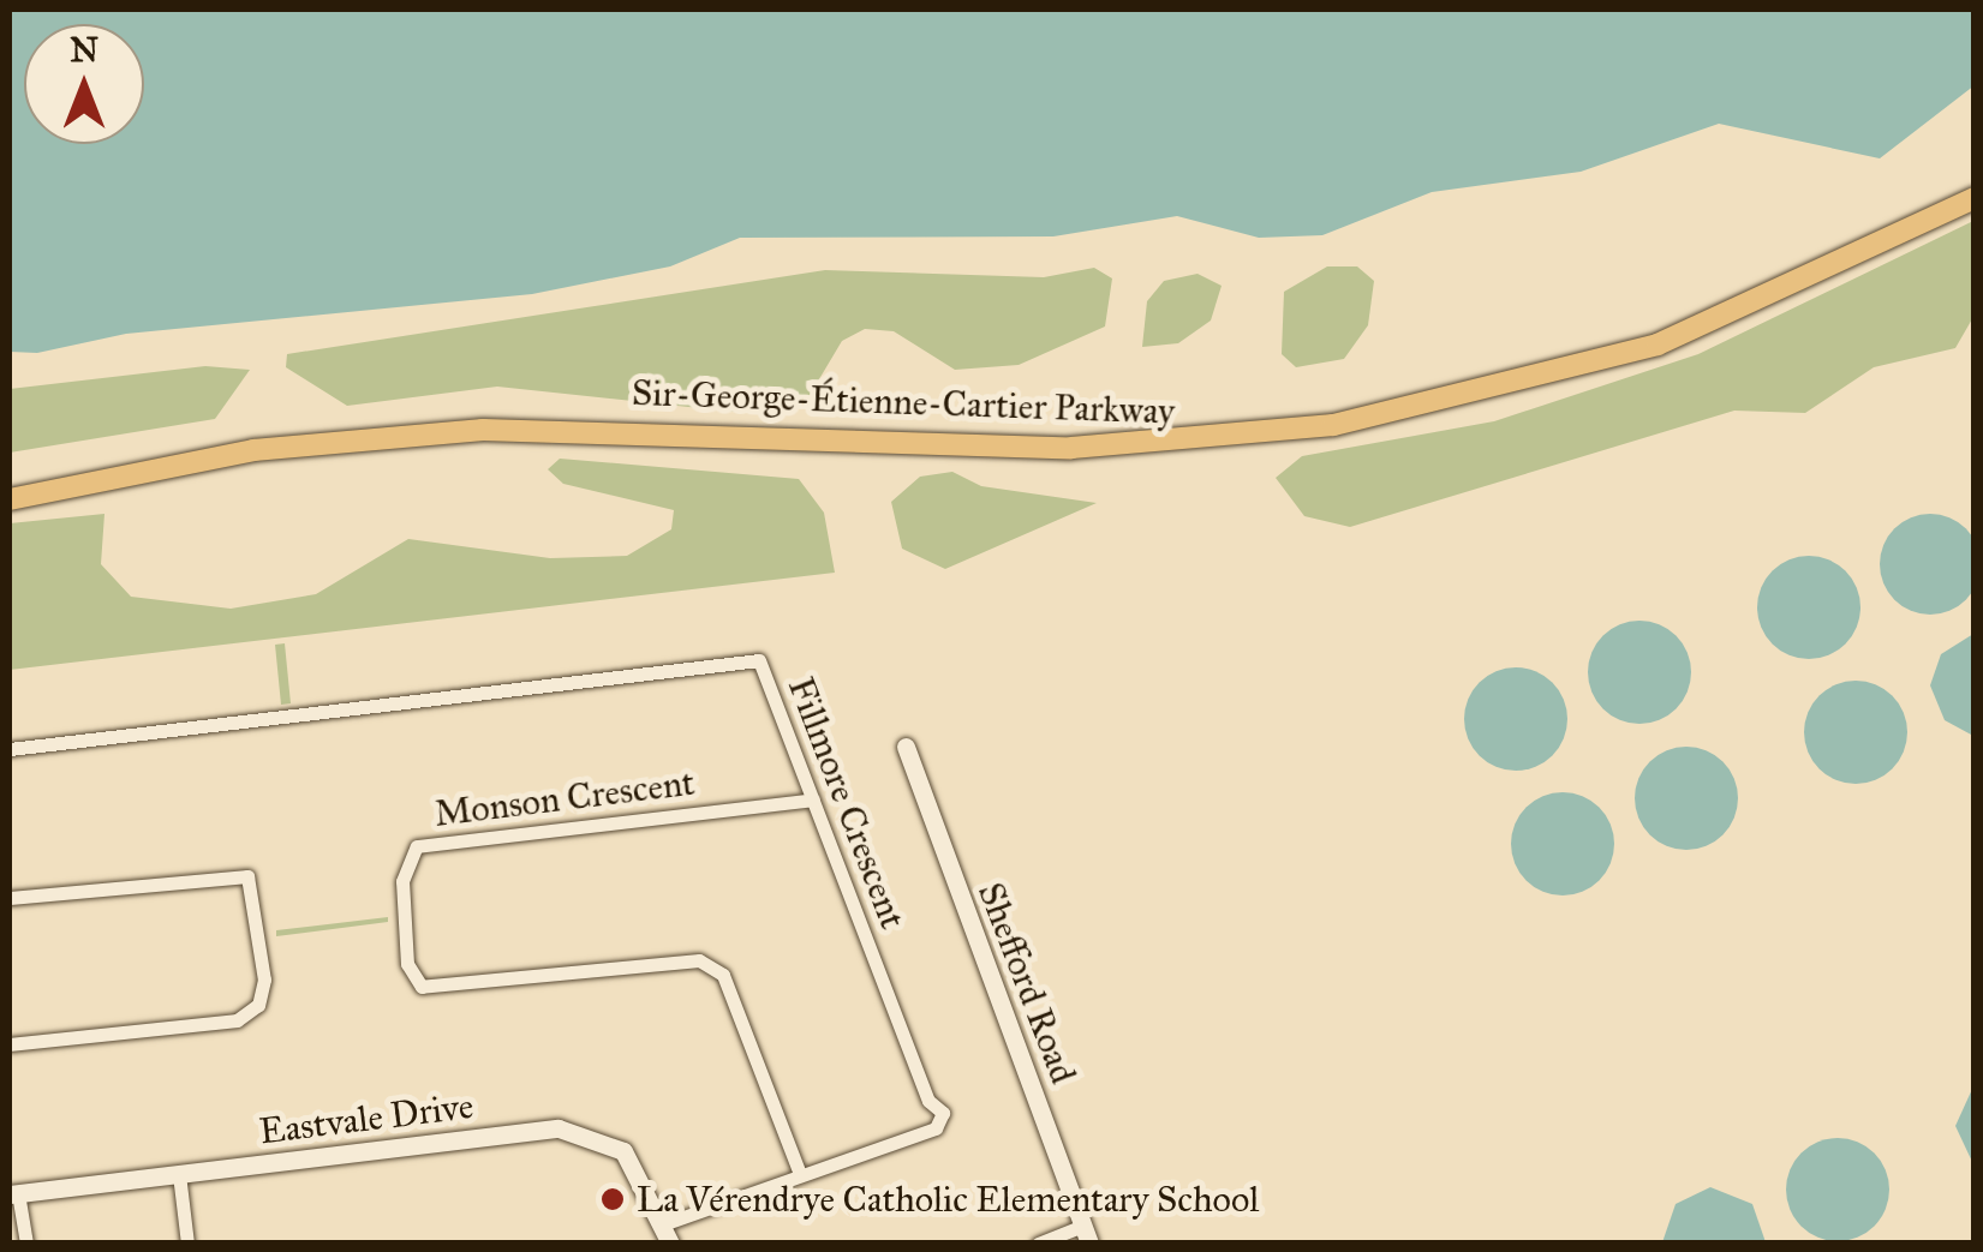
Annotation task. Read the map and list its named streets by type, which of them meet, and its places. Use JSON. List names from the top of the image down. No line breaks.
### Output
{"streets":{"main road":["Sir-George-Étienne-Cartier Parkway"],"street":["Monson Crescent","Fillmore Crescent","Shefford Road","Eastvale Drive"]},"crossings":[["Monson Crescent","Fillmore Crescent"],["Fillmore Crescent","Eastvale Drive"]],"places":["La Vérendrye Catholic Elementary School"],"north":"top"}
